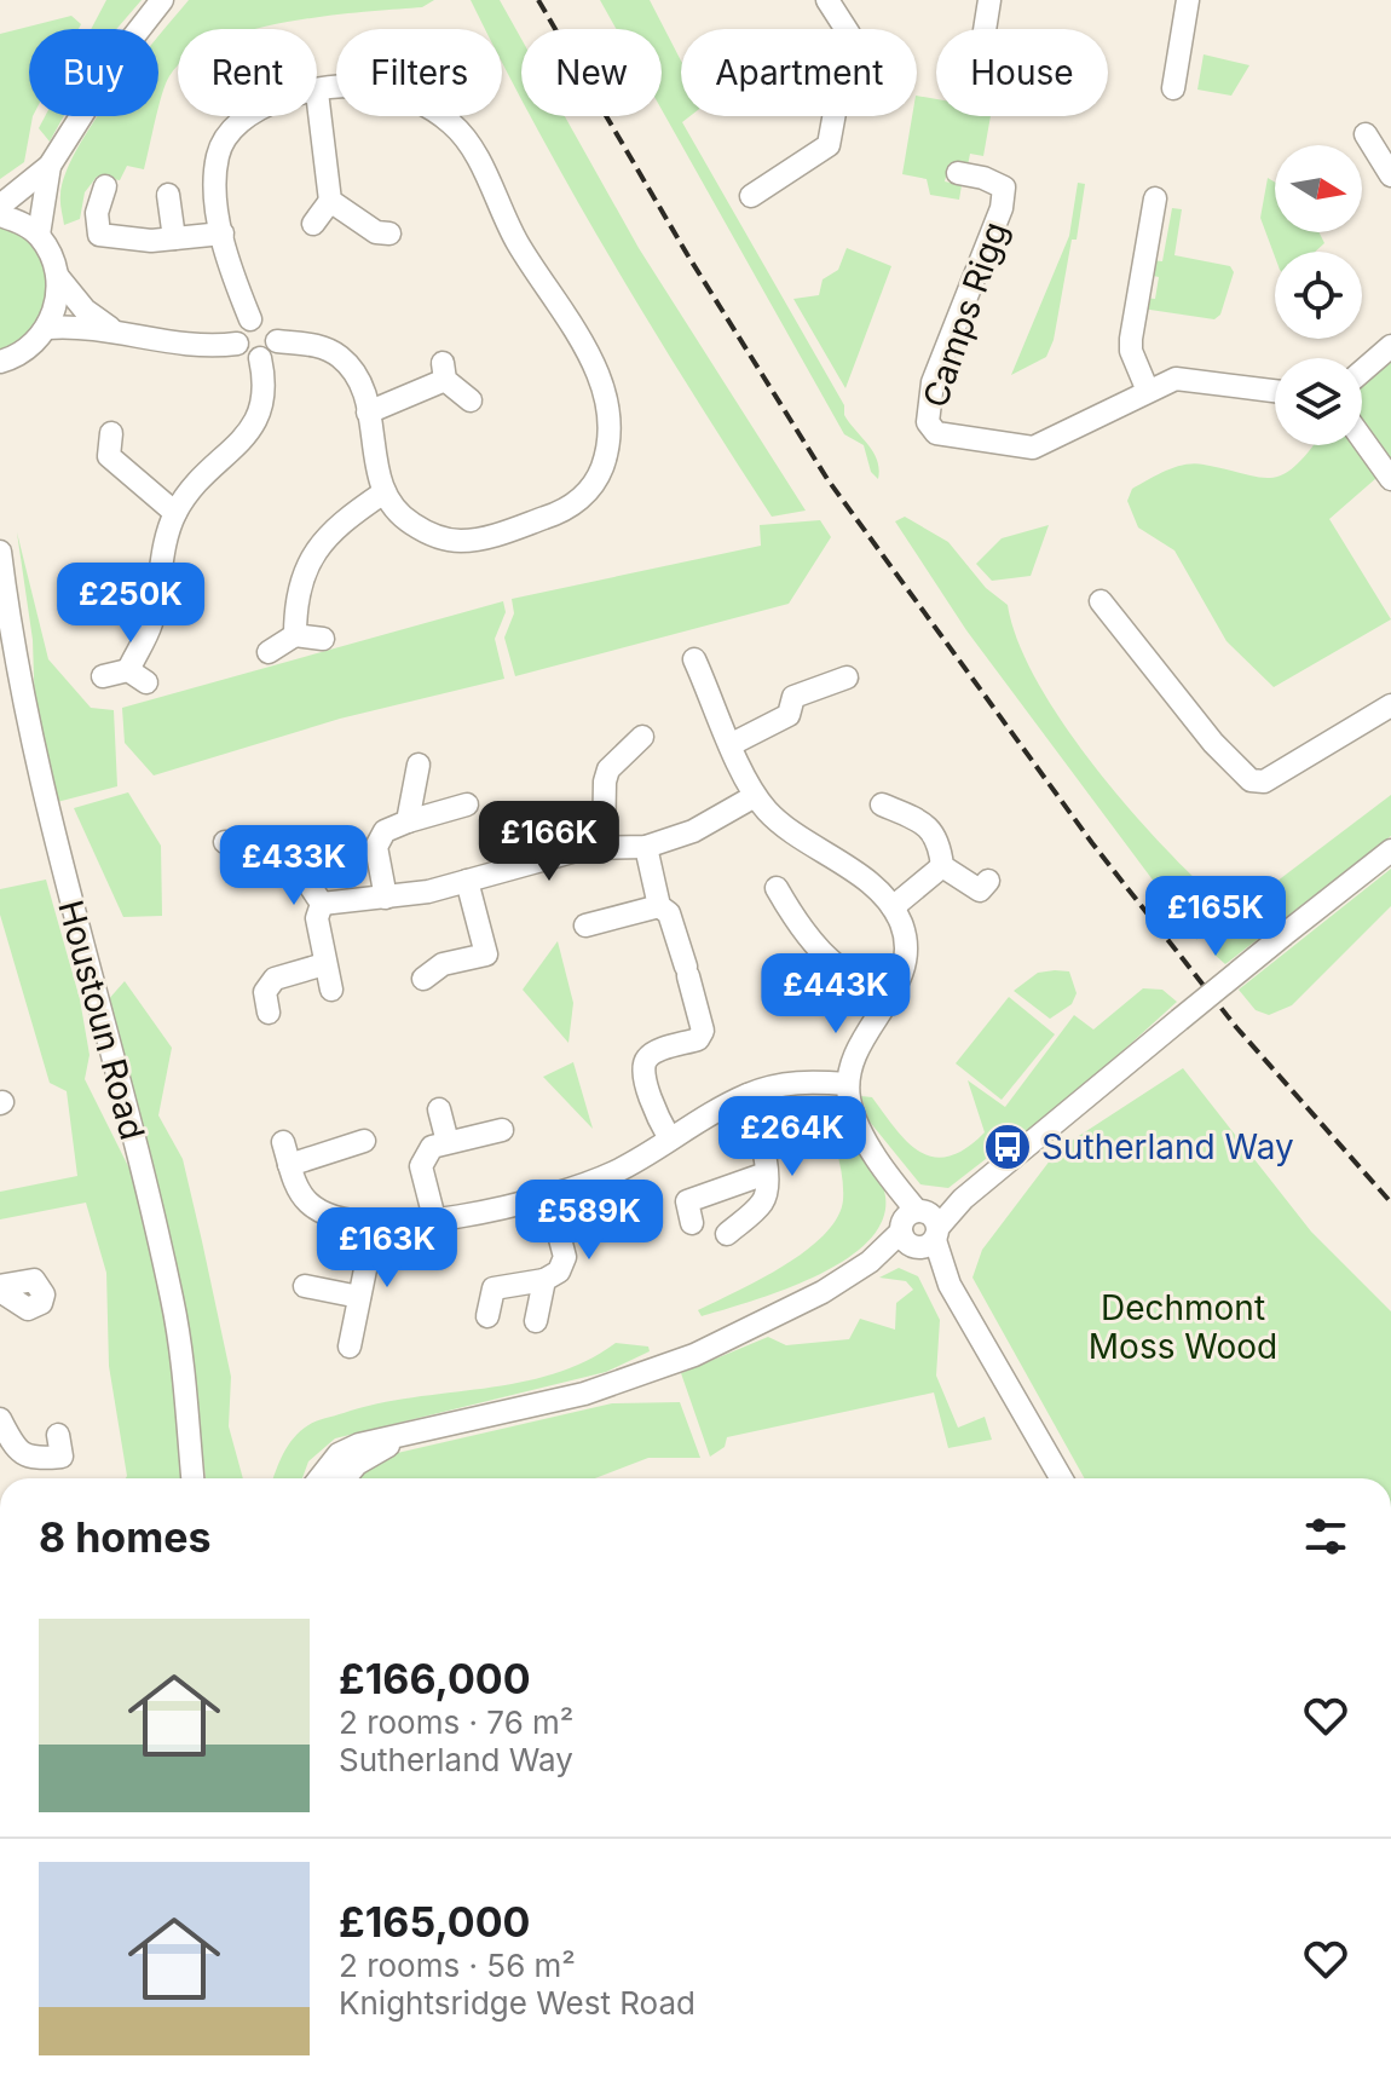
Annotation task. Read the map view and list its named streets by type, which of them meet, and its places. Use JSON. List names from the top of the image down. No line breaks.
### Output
{"streets":{"street":["Camps Rigg","Houstoun Road"]},"parks":["Dechmont Moss Wood"],"places":{"bus stop":["Sutherland Way"]},"north":"right","page":{"chip":["Buy","Rent","Filters","New","Apartment","House"],"price":["£250K","£166K","£433K","£165K","£443K","£264K","£589K","£163K"],"heading":"8 homes","list":[{"name":"£166,000","note":"2 rooms · 76 m² · Sutherland Way"},{"name":"£165,000","note":"2 rooms · 56 m² · Knightsridge West Road"}]}}
